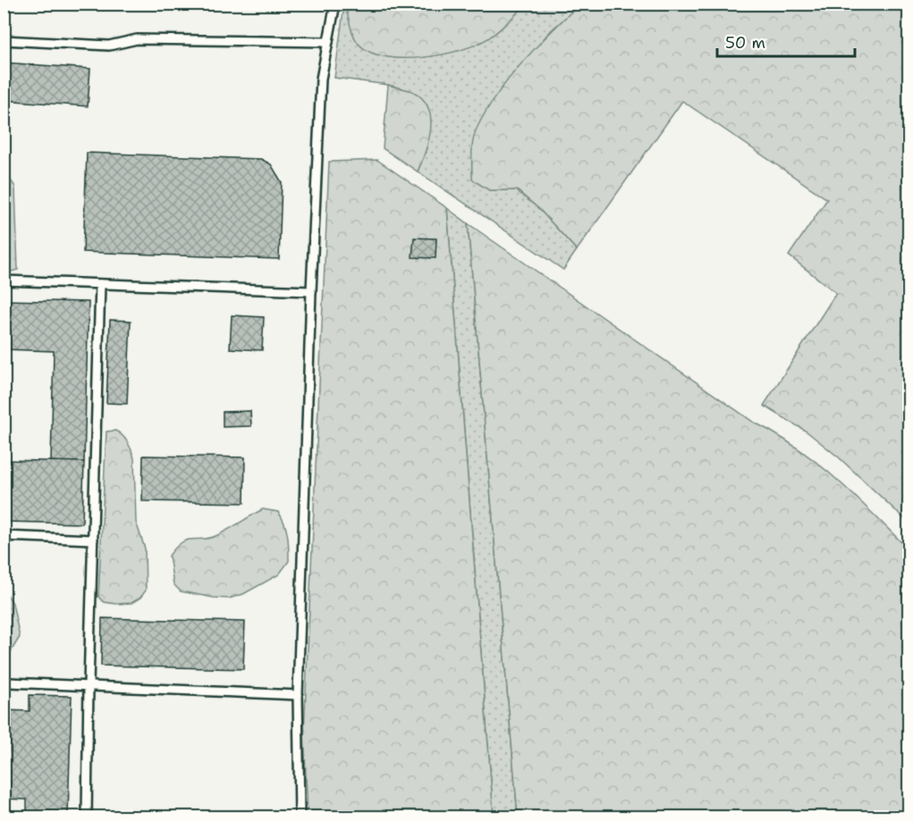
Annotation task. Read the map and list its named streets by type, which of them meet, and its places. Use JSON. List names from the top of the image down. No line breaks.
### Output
{"scale_bar":"50 m"}
